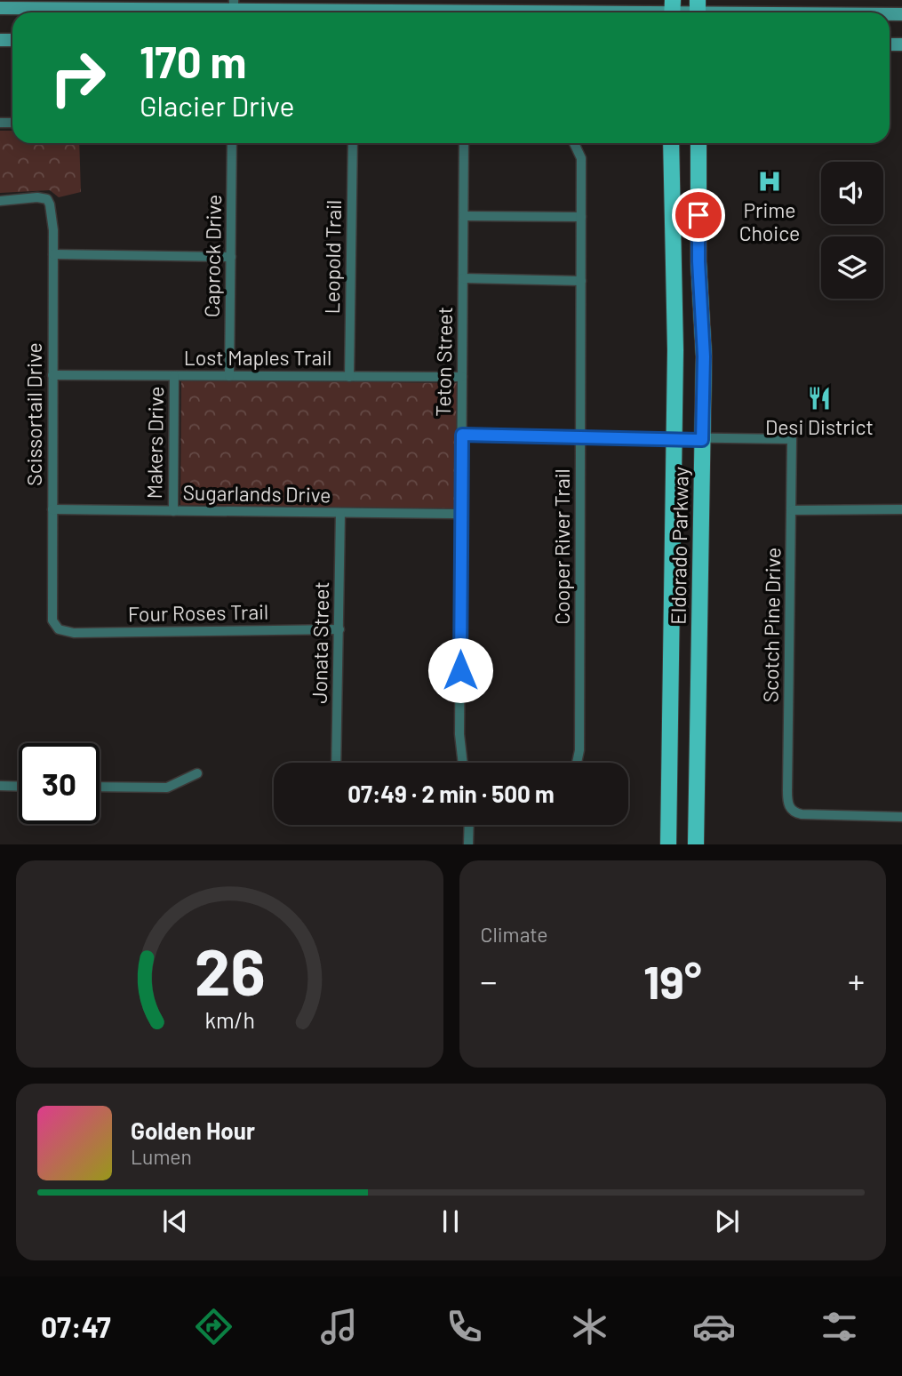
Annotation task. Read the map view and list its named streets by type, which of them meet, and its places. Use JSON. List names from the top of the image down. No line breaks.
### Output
{"streets":{"main road":["Eldorado Parkway"],"street":["Caprock Drive","Leopold Trail","Lost Maples Trail","Teton Street","Scissortail Drive","Makers Drive","Sugarlands Drive","Cooper River Trail","Four Roses Trail","Scotch Pine Drive","Jonata Street"]},"crossings":[["Caprock Drive","Lost Maples Trail"],["Leopold Trail","Lost Maples Trail"],["Lost Maples Trail","Teton Street"],["Lost Maples Trail","Scissortail Drive"],["Lost Maples Trail","Makers Drive"],["Teton Street","Sugarlands Drive"],["Scissortail Drive","Sugarlands Drive"],["Scissortail Drive","Four Roses Trail"],["Makers Drive","Sugarlands Drive"],["Sugarlands Drive","Jonata Street"],["Eldorado Parkway","Scotch Pine Drive"],["Four Roses Trail","Jonata Street"]],"places":{"hospital":["Prime Choice"],"restaurant":["Desi District"]},"page":{"turn":["170 m","Glacier Drive"],"limit":"30","trip":"07:49 · 2 min · 500 m","tile":"Climate","heat":["−","19°","+"],"song":["Golden Hour","Lumen"],"tabs":"07:47","gauge":["26","km/h"]}}
